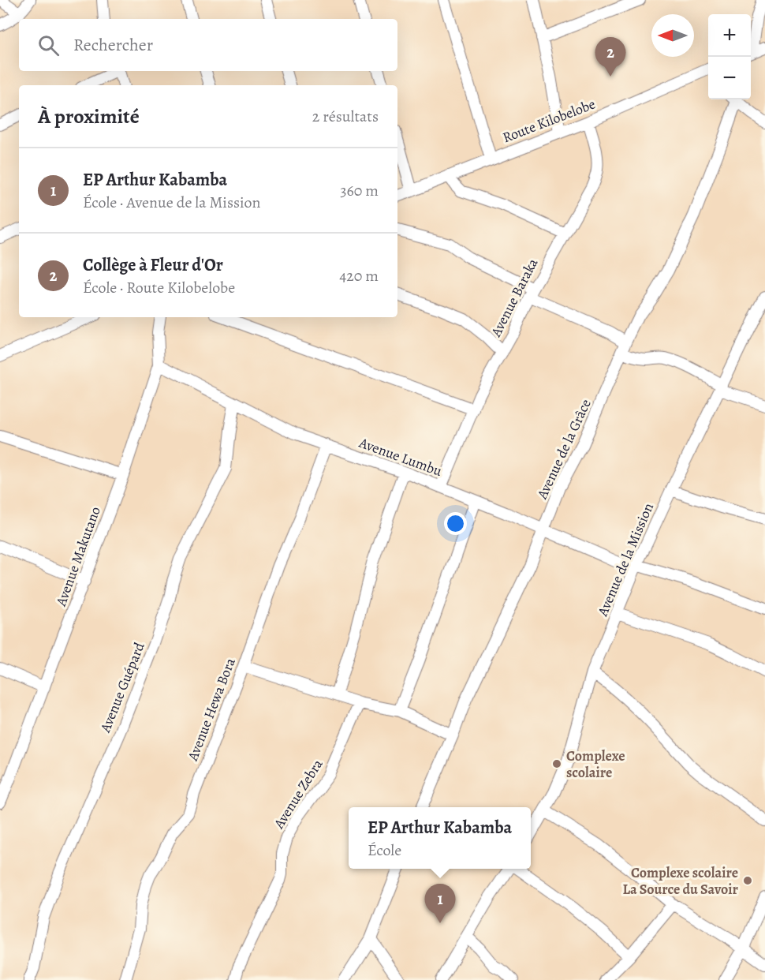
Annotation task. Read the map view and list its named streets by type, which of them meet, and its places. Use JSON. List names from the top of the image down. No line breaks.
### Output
{"streets":{"street":["Route Kilobelobe","Avenue Baraka","Avenue de la Grâce","Avenue Lumbu","Avenue Makutano","Avenue de la Mission","Avenue Guépard","Avenue Hewa Bora","Avenue Zebra"]},"crossings":[["Route Kilobelobe","Avenue Baraka"],["Avenue Baraka","Avenue Lumbu"],["Avenue de la Grâce","Avenue Lumbu"],["Avenue Lumbu","Avenue Makutano"],["Avenue Lumbu","Avenue de la Mission"],["Avenue Lumbu","Avenue Guépard"],["Avenue Lumbu","Avenue Hewa Bora"]],"places":["Complexe scolaire","Complexe scolaire La Source du Savoir"],"north":"left","page":{"map_buttons":["+","−"],"search":"Rechercher","pins":["2","1"],"heading":["À proximité","2 résultats"],"list":[{"mark":"1","name":"EP Arthur Kabamba","note":"École · Avenue de la Mission","value":"360 m"},{"mark":"2","name":"Collège à Fleur d'Or","note":"École · Route Kilobelobe","value":"420 m"}],"popup":["EP Arthur Kabamba","École"]}}
